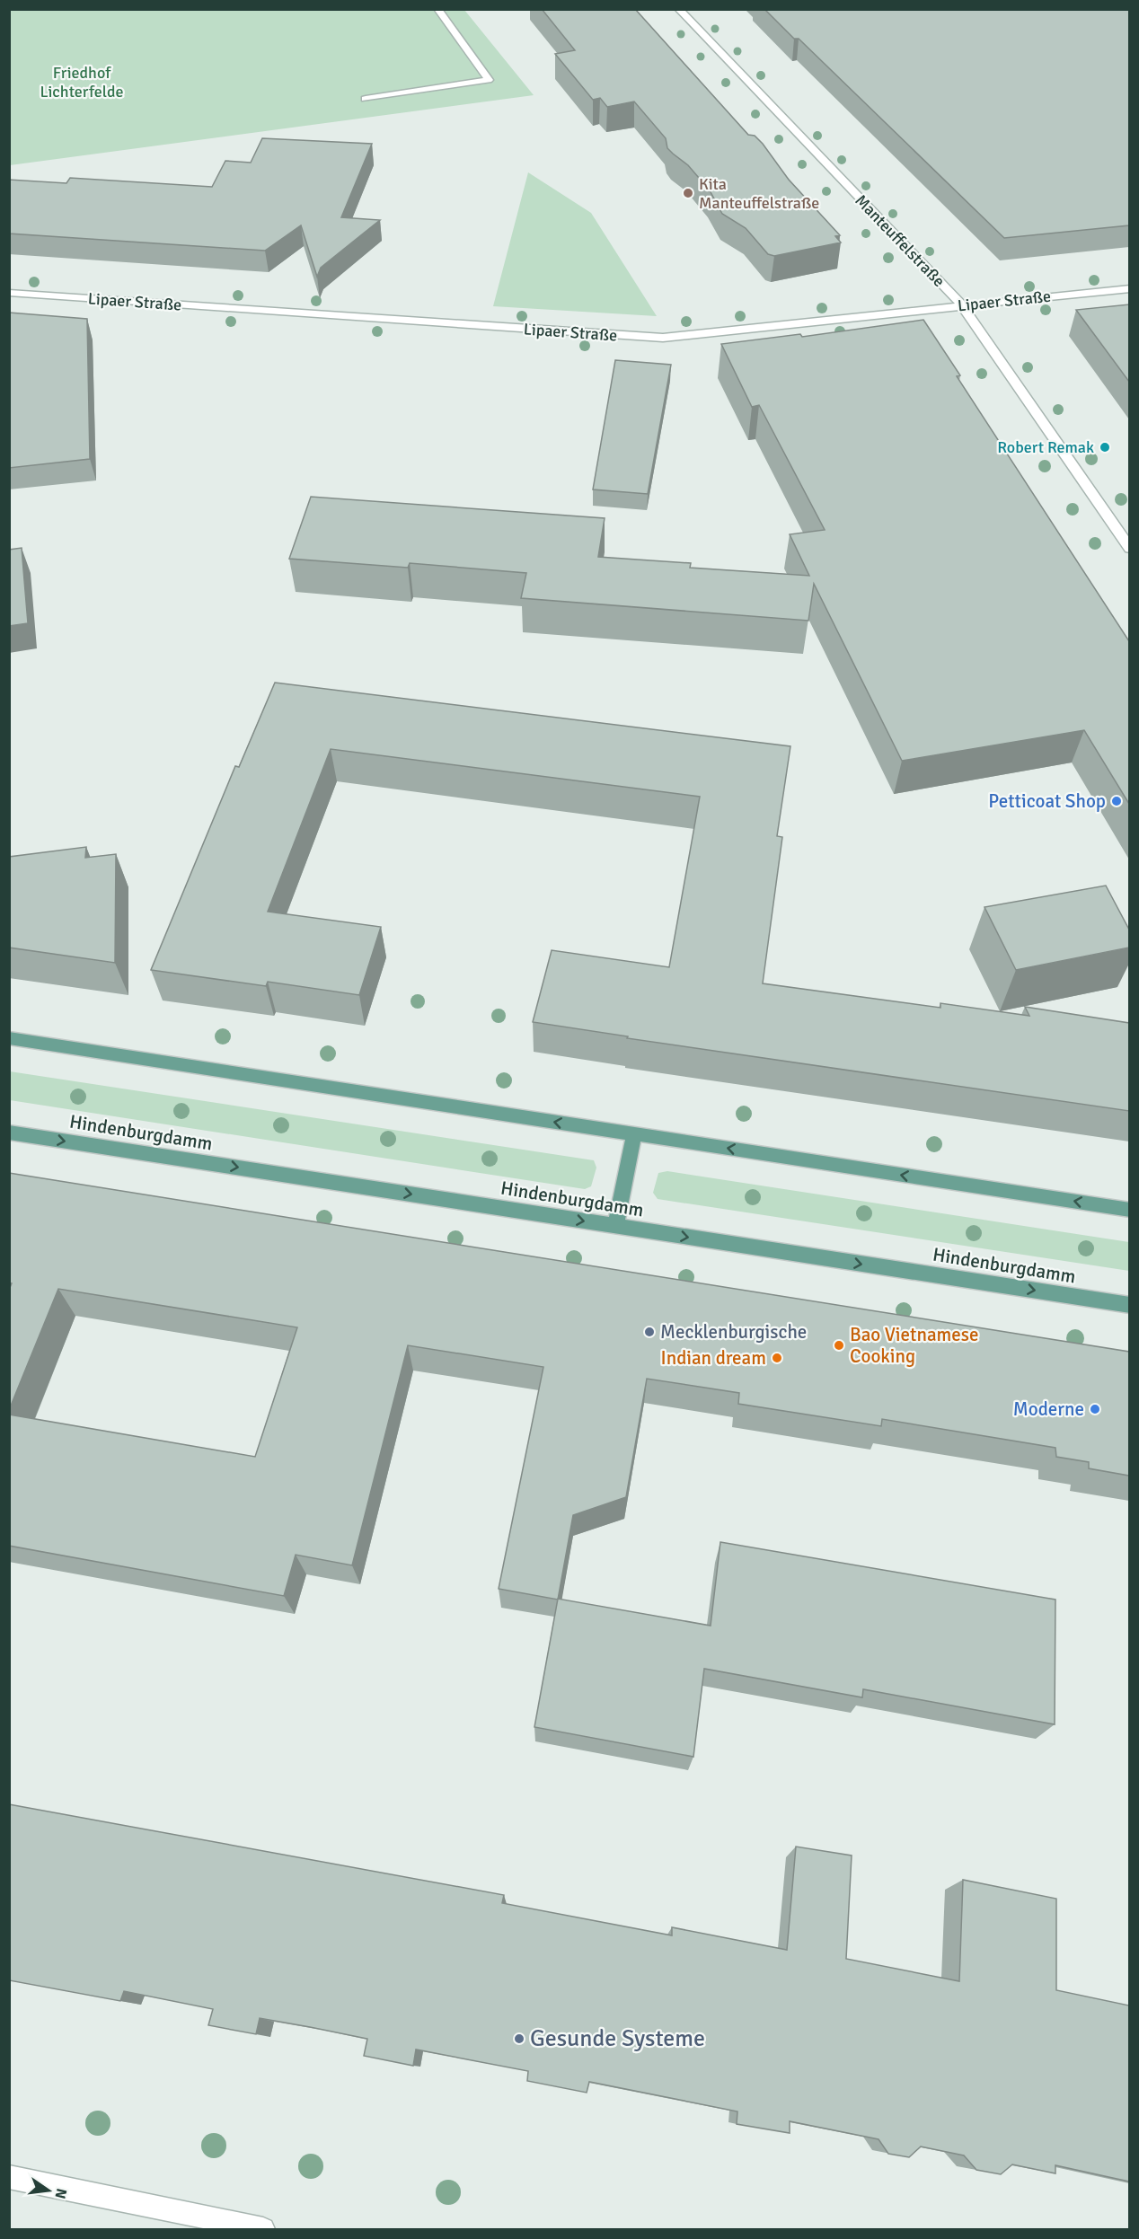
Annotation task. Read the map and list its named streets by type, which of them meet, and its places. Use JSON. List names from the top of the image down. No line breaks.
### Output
{"streets":{"main road":["Hindenburgdamm"],"street":["Manteuffelstraße","Lipaer Straße"]},"crossings":[["Manteuffelstraße","Lipaer Straße"]],"parks":["Friedhof Lichterfelde"],"places":["Kita Manteuffelstraße","Robert Remak","Petticoat Shop","Mecklenburgische","Bao Vietnamese Cooking","Indian dream","Moderne","Gesunde Systeme"],"north":"right"}
